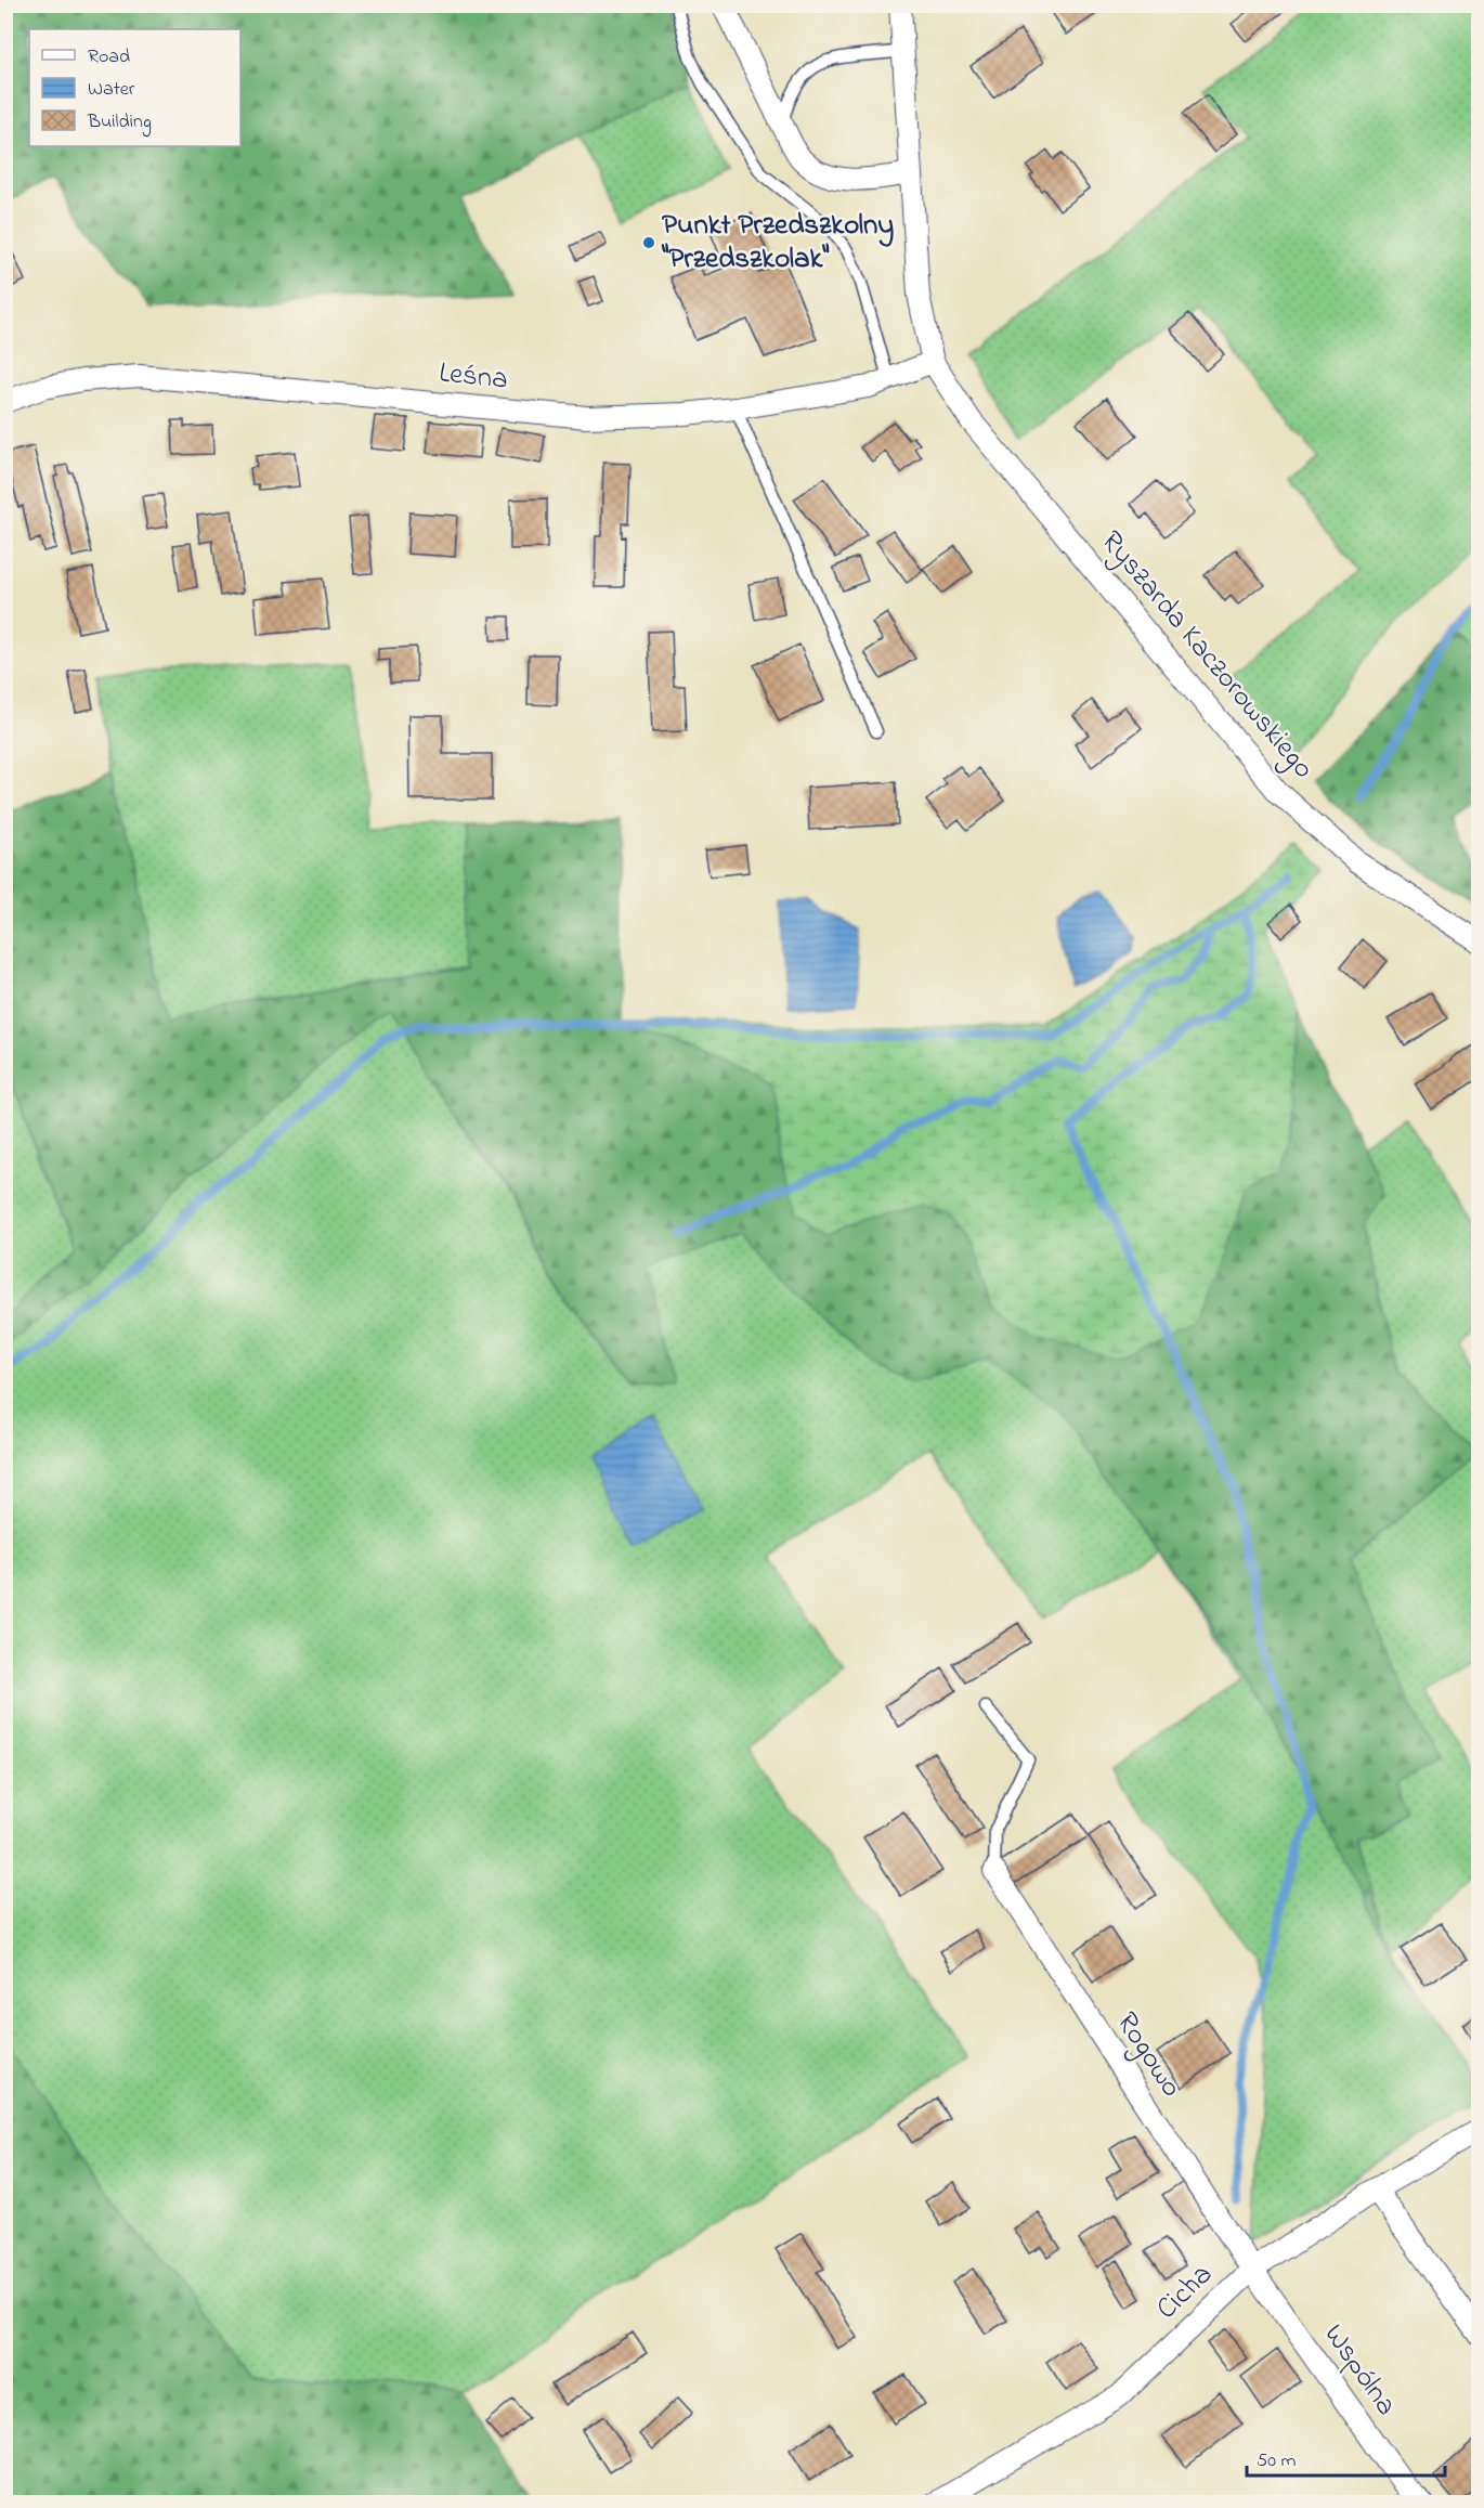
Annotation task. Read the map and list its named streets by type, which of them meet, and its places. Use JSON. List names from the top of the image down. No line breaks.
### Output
{"streets":{"street":["Leśna","Ryszarda Kaczorowskiego","Rogowo","Cicha","Wspólna"]},"crossings":[["Leśna","Ryszarda Kaczorowskiego"],["Rogowo","Cicha"],["Rogowo","Wspólna"],["Cicha","Wspólna"]],"places":["Punkt Przedszkolny \"Przedszkolak\""],"legend":["Road","Water","Building"],"scale_bar":"50 m"}
